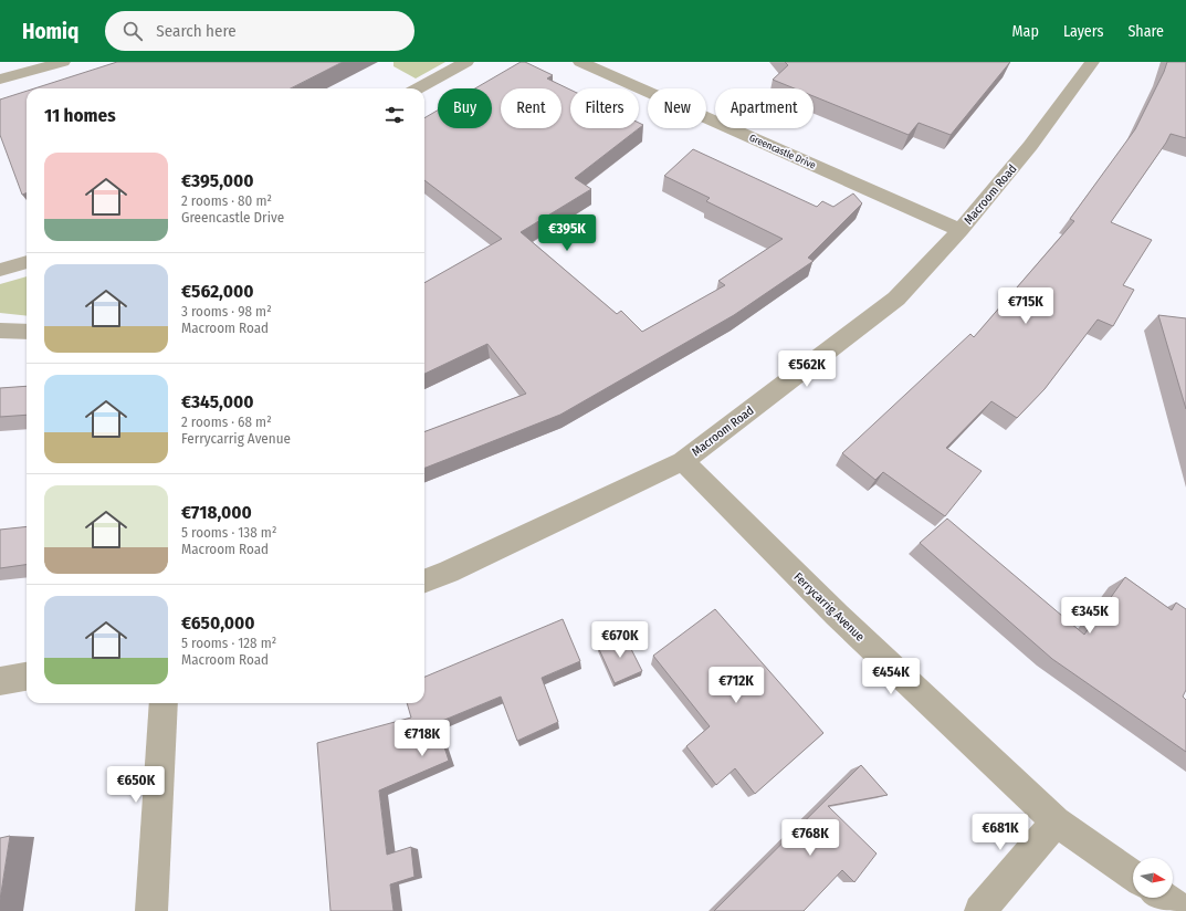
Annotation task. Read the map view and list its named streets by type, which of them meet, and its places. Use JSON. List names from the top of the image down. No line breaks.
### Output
{"streets":{"street":["Greencastle Drive","Macroom Road","Ferrycarrig Avenue"]},"crossings":[["Greencastle Drive","Macroom Road"],["Macroom Road","Ferrycarrig Avenue"]],"north":"right","page":{"header":"Homiq","search":"Search here","nav":["Map","Layers","Share"],"chip":["Buy","Rent","Filters","New","Apartment"],"heading":"11 homes","list":[{"name":"€395,000","note":"2 rooms · 80 m² · Greencastle Drive"},{"name":"€562,000","note":"3 rooms · 98 m² · Macroom Road"},{"name":"€345,000","note":"2 rooms · 68 m² · Ferrycarrig Avenue"},{"name":"€718,000","note":"5 rooms · 138 m² · Macroom Road"},{"name":"€650,000","note":"5 rooms · 128 m² · Macroom Road"}],"price":["€395K","€715K","€562K","€345K","€670K","€454K","€712K","€718K","€650K","€681K","€768K"]}}
